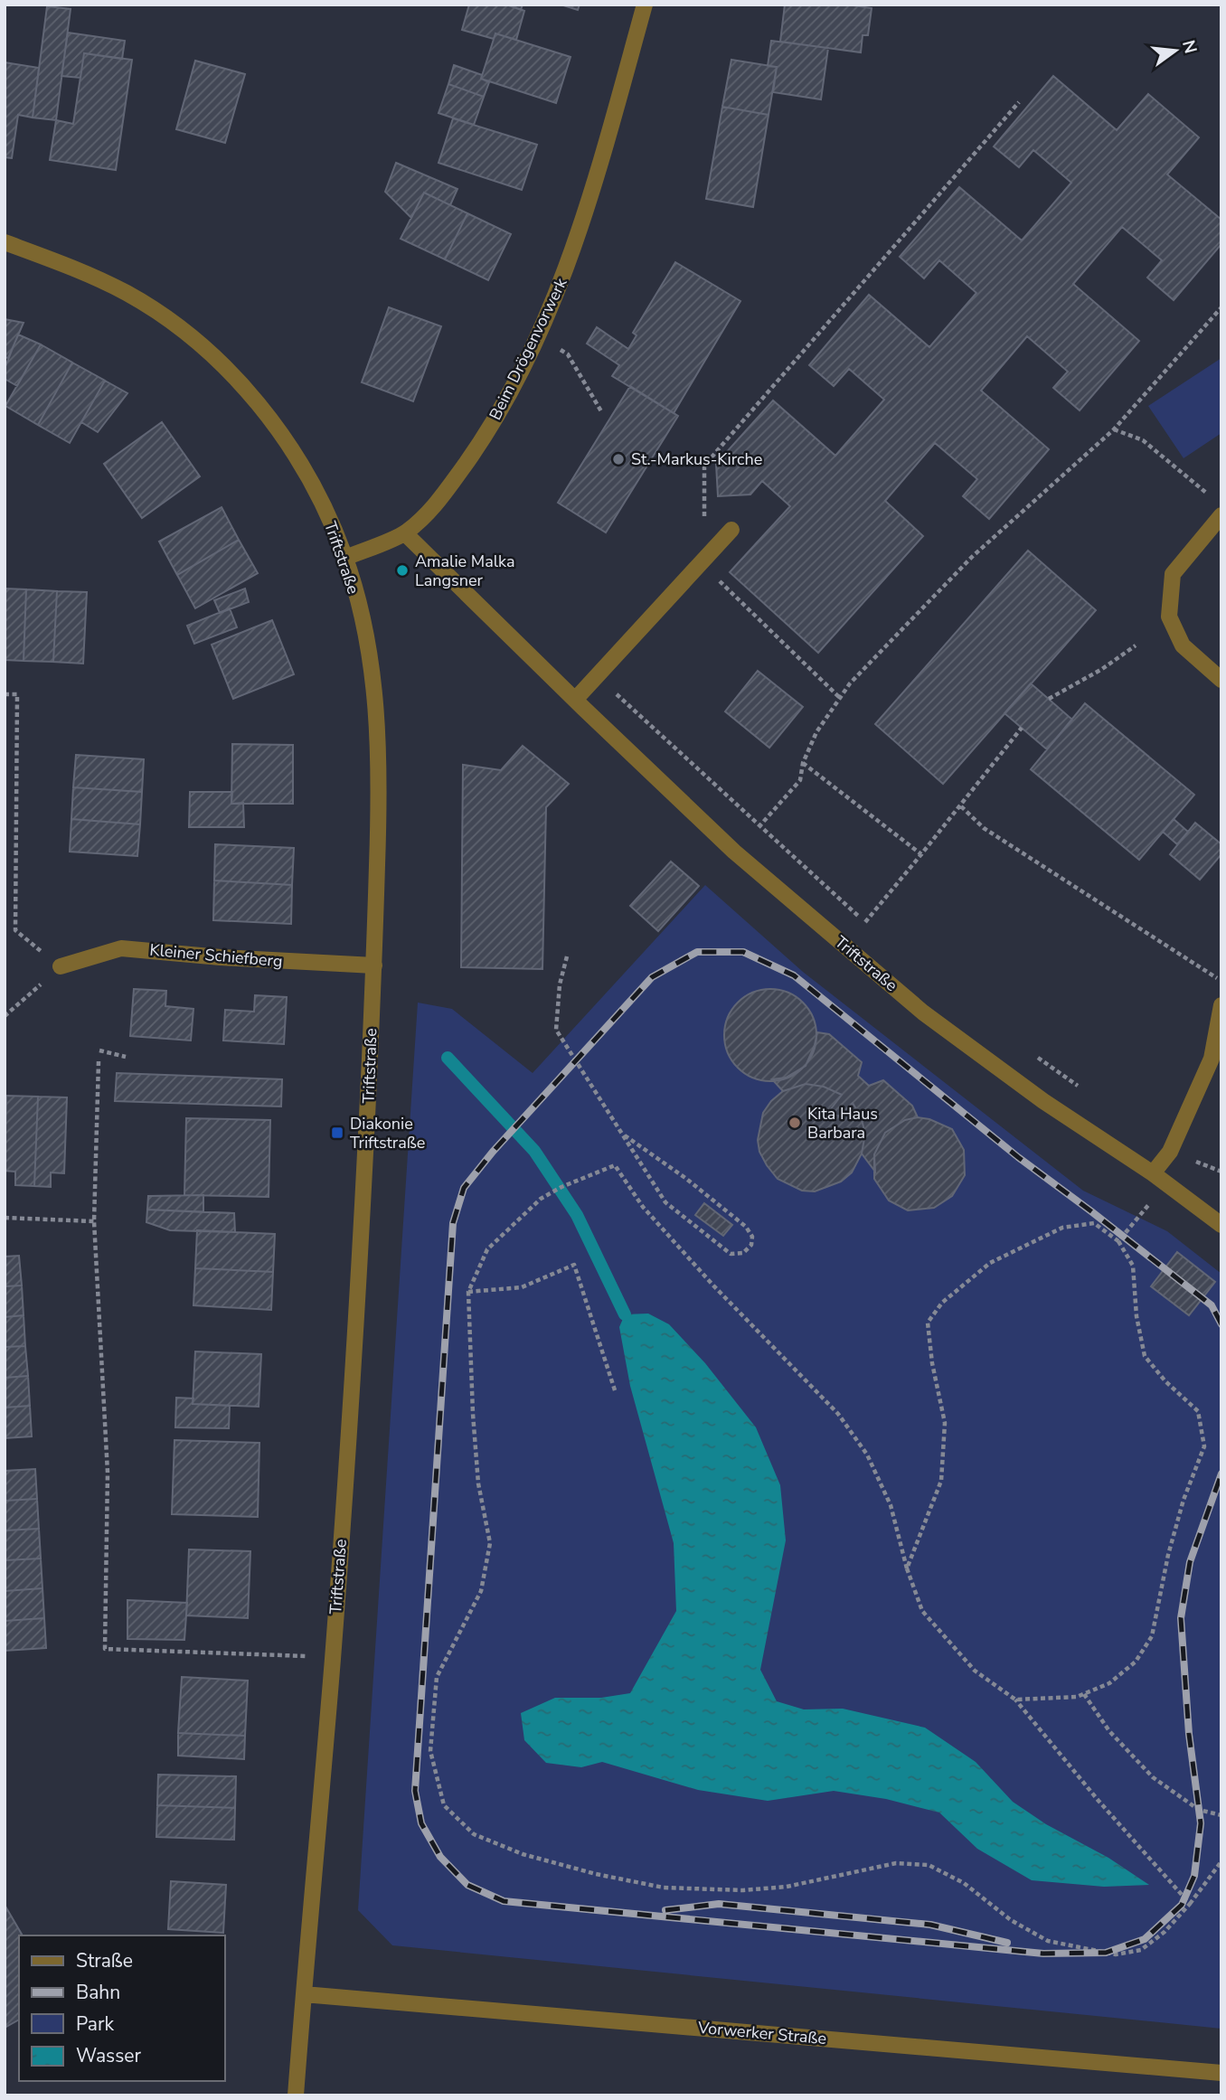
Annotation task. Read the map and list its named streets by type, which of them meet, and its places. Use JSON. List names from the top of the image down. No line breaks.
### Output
{"streets":{"street":["Beim Drögenvorwerk","Triftstraße","Kleiner Schiefberg","Vorwerker Straße"]},"crossings":[["Beim Drögenvorwerk","Triftstraße"],["Triftstraße","Kleiner Schiefberg"],["Triftstraße","Vorwerker Straße"]],"places":{"other":["St.-Markus-Kirche","Amalie Malka Langsner","Kita Haus Barbara"],"transit":["Diakonie Triftstraße"]},"legend":["Straße","Bahn","Park","Wasser"],"north":"right"}
